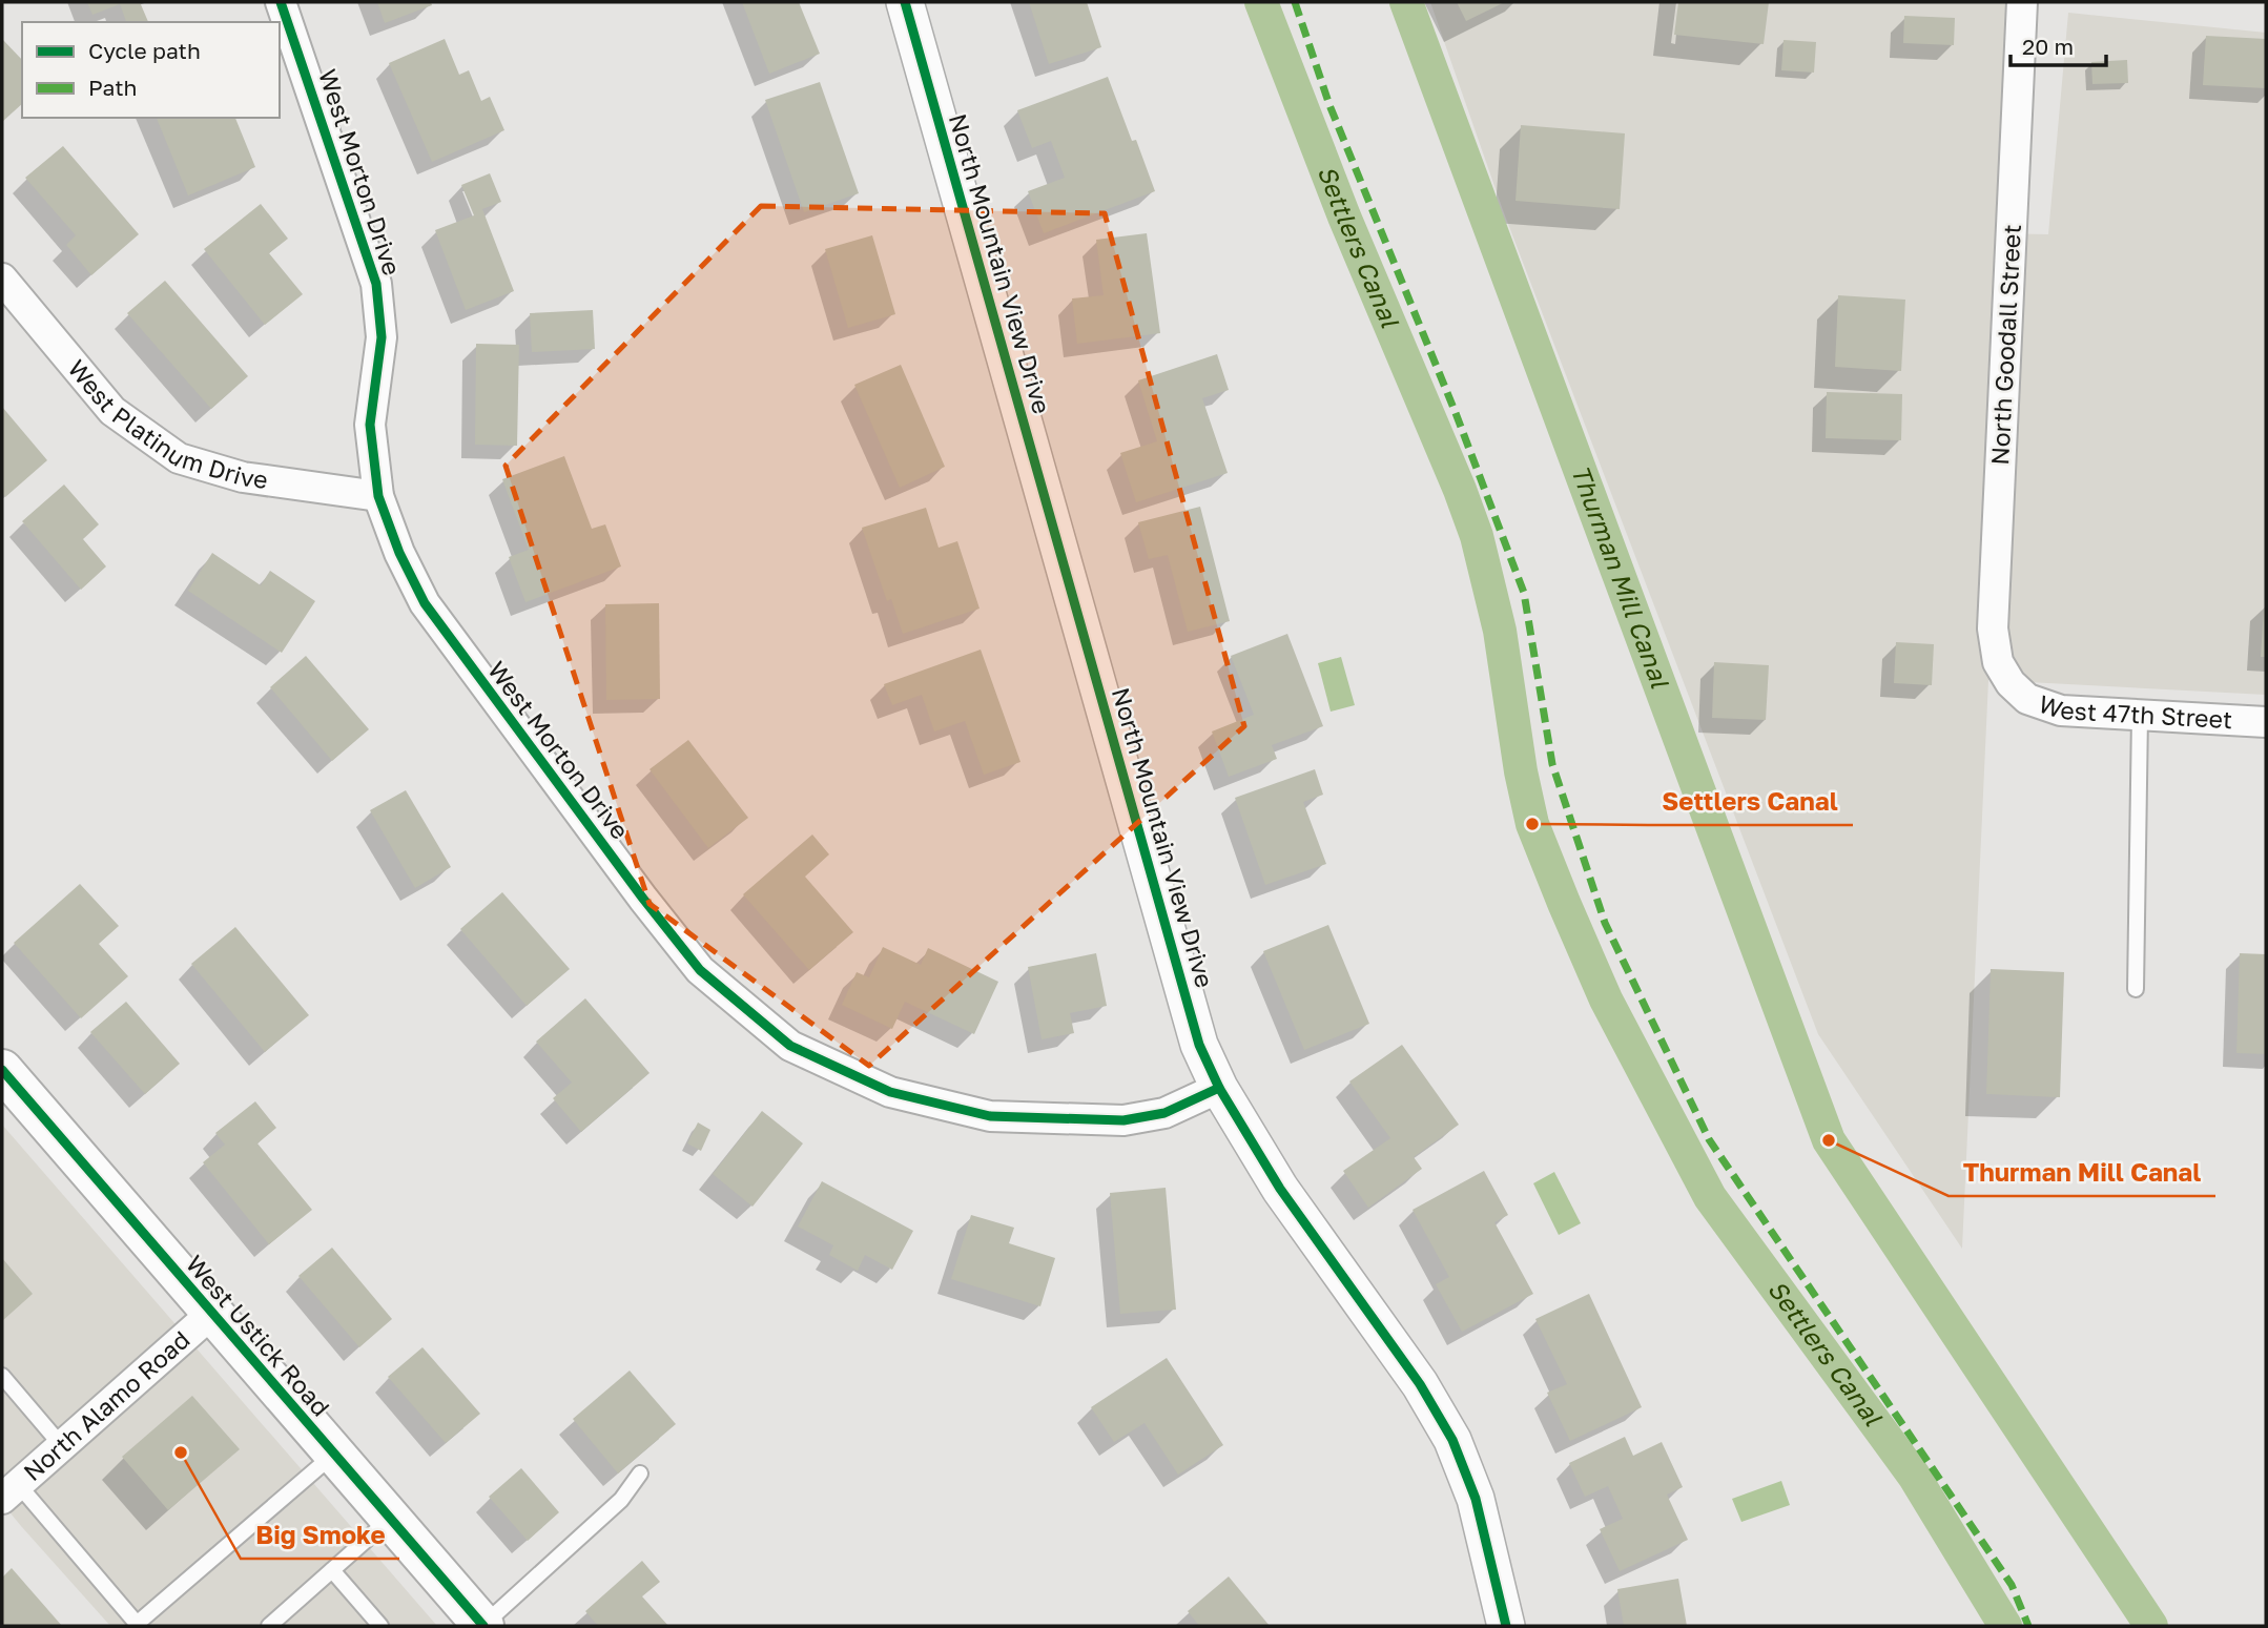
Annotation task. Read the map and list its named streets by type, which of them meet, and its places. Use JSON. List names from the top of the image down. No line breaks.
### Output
{"streets":{"main road":["West Ustick Road"],"street":["West Morton Drive","North Mountain View Drive","North Goodall Street","West Platinum Drive","West 47th Street","North Alamo Road"]},"crossings":[["West Morton Drive","North Mountain View Drive"],["West Morton Drive","West Platinum Drive"],["North Goodall Street","West 47th Street"],["West Ustick Road","North Alamo Road"]],"water":["Settlers Canal","Thurman Mill Canal"],"places":["Settlers Canal","Thurman Mill Canal","Big Smoke"],"legend":["Cycle path","Path"],"scale_bar":"20 m"}
